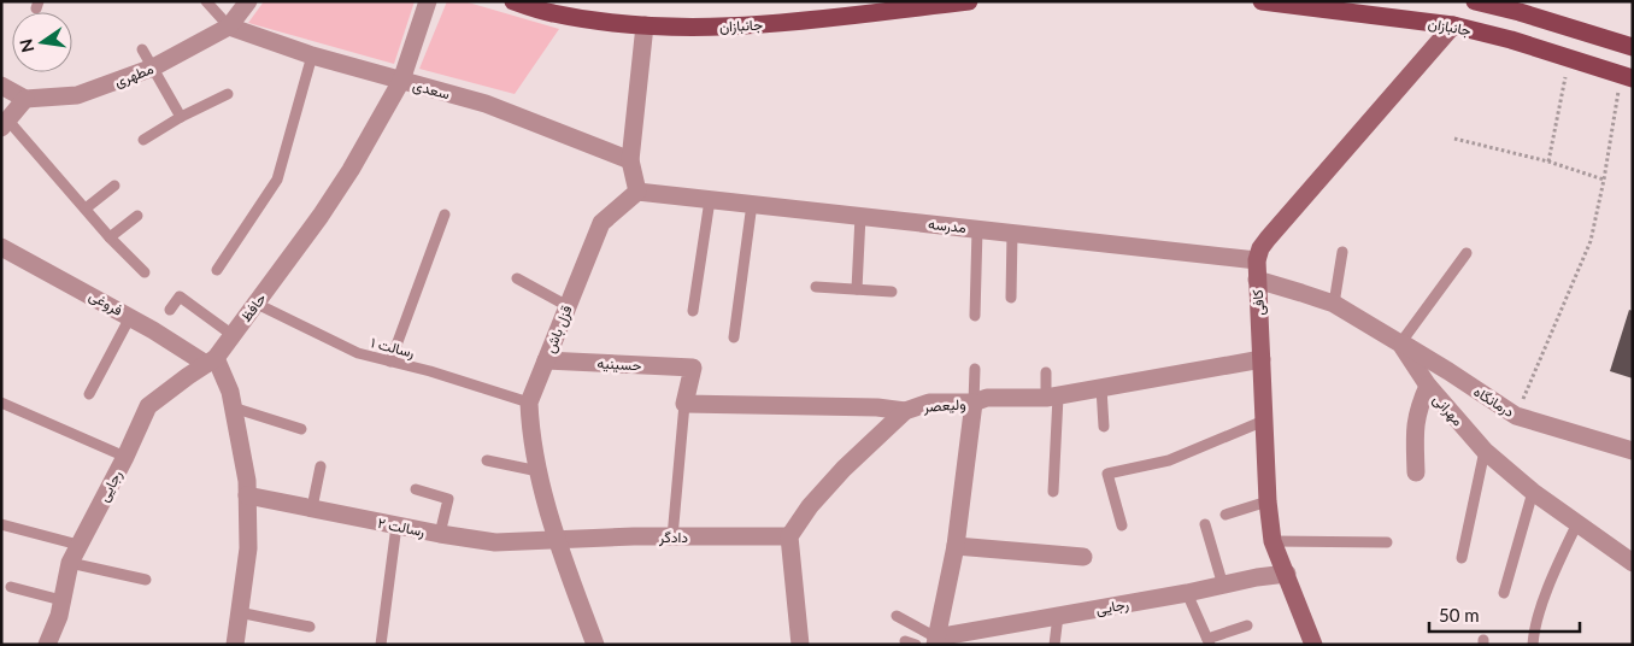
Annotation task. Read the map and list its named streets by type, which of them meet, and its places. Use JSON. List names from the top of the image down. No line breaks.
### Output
{"streets":{"main road":["جانبازان"],"street":["مطهری","سعدی","مدرسه","فروغی","کافی","حافظ","قزل باش","حسینیه","درمانگاه","ولیعصر","مهرانی","رجایی","رسالت ۲","دادگر"],"lane":["رسالت ۱"]},"crossings":[["جانبازان","کافی"],["مطهری","سعدی"],["سعدی","حافظ"],["مدرسه","کافی"],["مدرسه","قزل باش"],["فروغی","حافظ"],["فروغی","رجایی"],["کافی","ولیعصر"],["کافی","مهرانی"],["کافی","رجایی"],["حافظ","رسالت ۱"],["حافظ","رجایی"],["قزل باش","رسالت ۱"],["قزل باش","حسینیه"],["قزل باش","رسالت ۲"],["قزل باش","دادگر"],["درمانگاه","مهرانی"],["ولیعصر","دادگر"],["رسالت ۲","دادگر"]],"scale_bar":"50 m","north":"left"}
